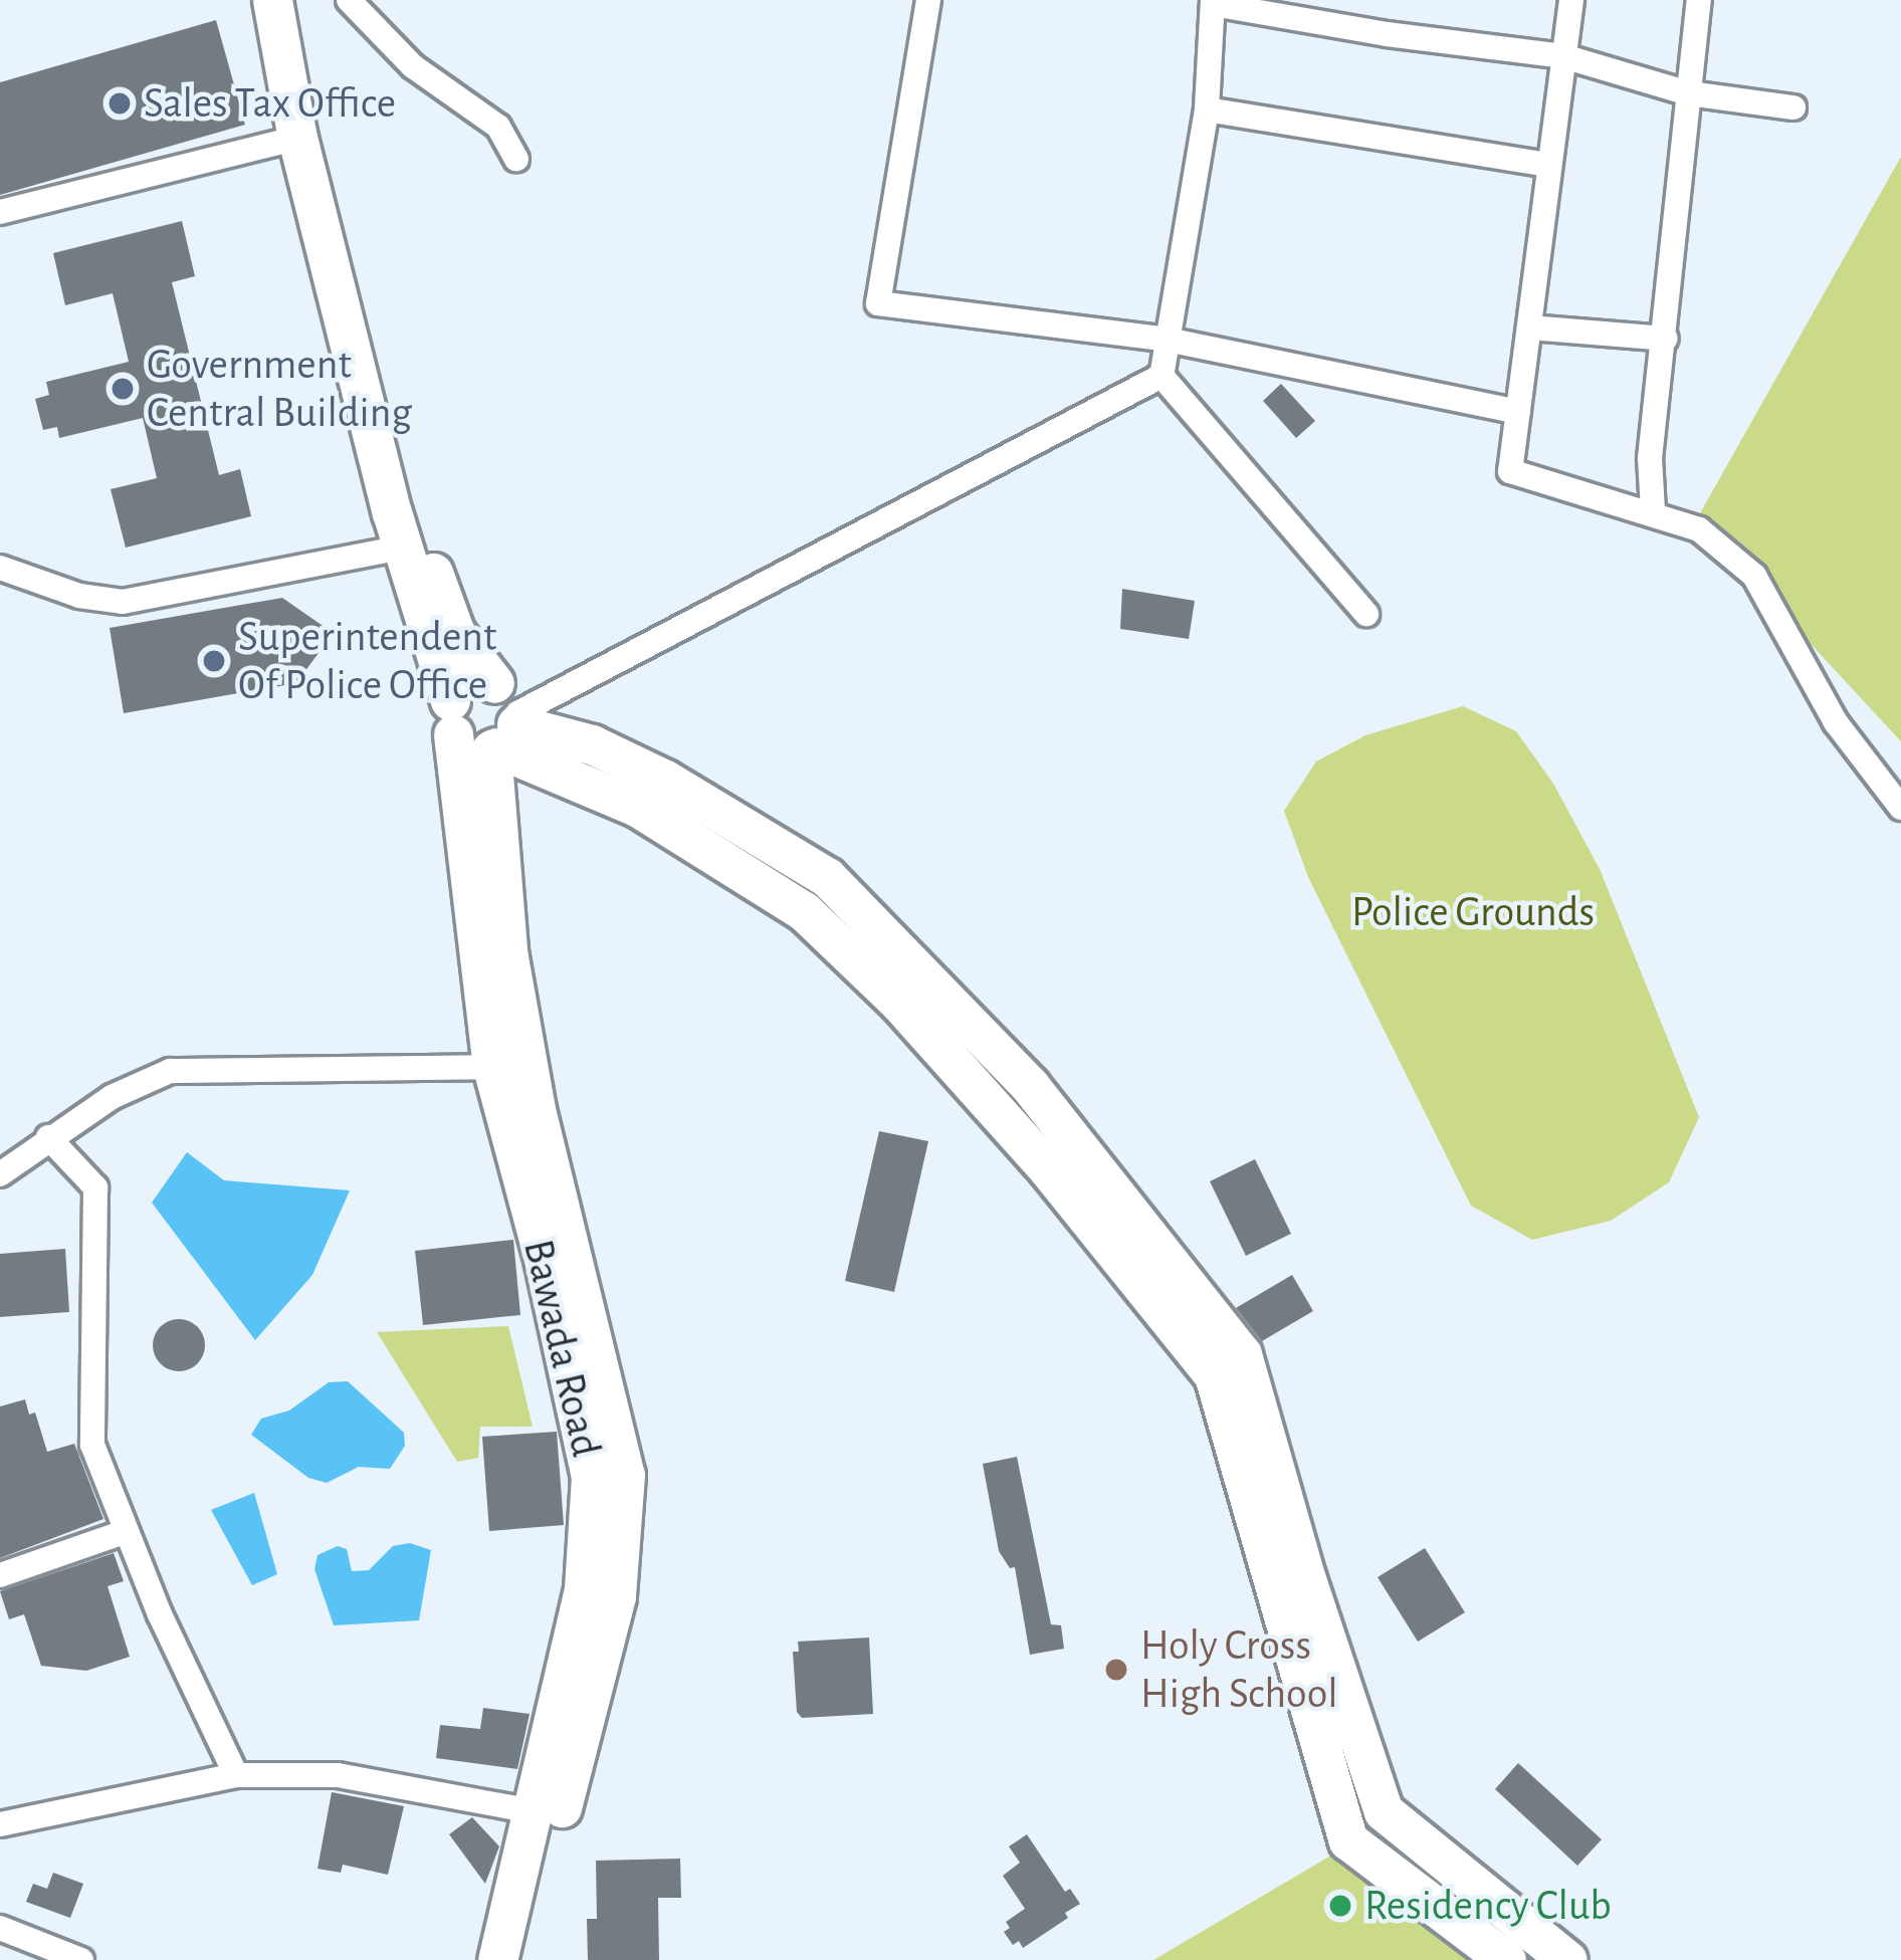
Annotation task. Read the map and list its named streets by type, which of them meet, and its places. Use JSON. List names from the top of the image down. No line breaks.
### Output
{"streets":{"main road":["Bawada Road"]},"parks":["Police Grounds"],"places":["Sales Tax Office","Government Central Building","Superintendent Of Police Office","Holy Cross High School","Residency Club"]}
